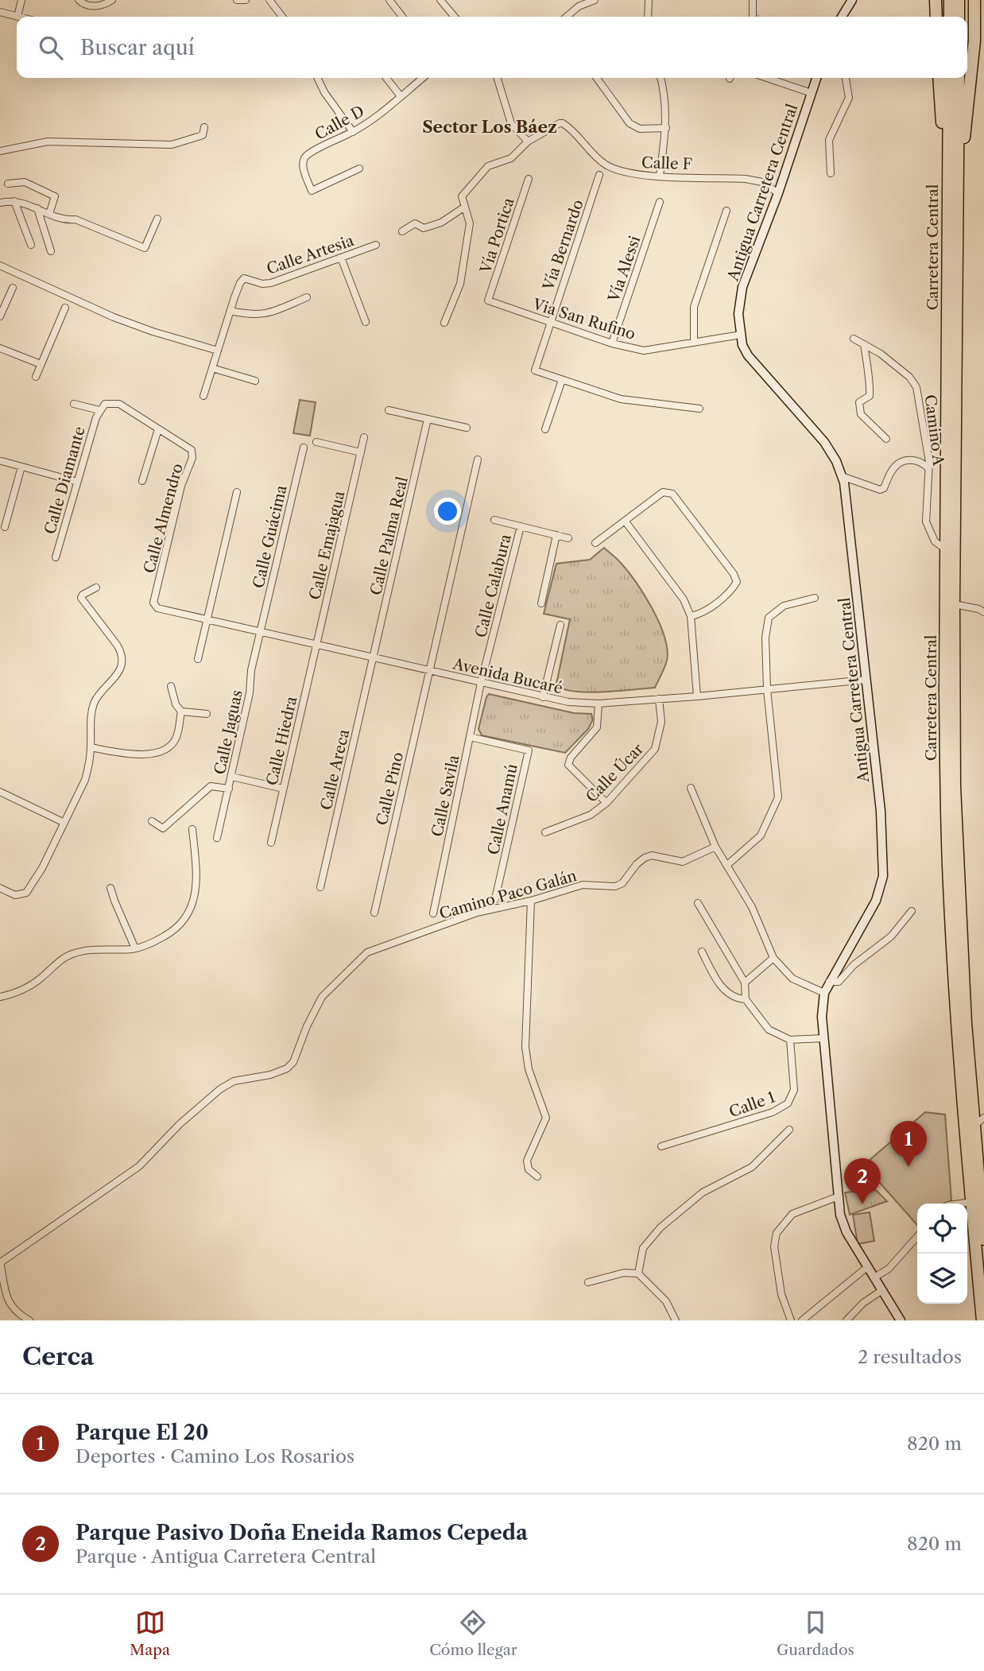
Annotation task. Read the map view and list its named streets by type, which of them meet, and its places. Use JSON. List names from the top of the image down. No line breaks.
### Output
{"streets":{"highway":["Carretera Central"],"street":["Calle D","Calle F","Antigua Carretera Central","Vía Portica","Vía Bernardo","Calle Artesia","Vía Alessi","Via San Rufino","Camino A","Calle Diamante","Calle Almendro","Calle Palma Real","Calle Guácima","Calle Emajagua","Calle Calabura","Avenida Bucaré","Calle Jaguas","Calle Hiedra","Calle Areca","Calle Úcar","Calle Pino","Calle Savila","Calle Anamú","Camino Paco Galán","Calle 1"]},"crossings":[["Calle F","Antigua Carretera Central"],["Antigua Carretera Central","Via San Rufino"],["Antigua Carretera Central","Avenida Bucaré"],["Vía Portica","Via San Rufino"],["Vía Bernardo","Via San Rufino"],["Carretera Central","Camino A"],["Vía Alessi","Via San Rufino"],["Calle Almendro","Avenida Bucaré"],["Calle Palma Real","Avenida Bucaré"],["Calle Palma Real","Calle Areca"],["Calle Guácima","Avenida Bucaré"],["Calle Guácima","Calle Jaguas"],["Calle Emajagua","Avenida Bucaré"],["Calle Emajagua","Calle Hiedra"],["Calle Calabura","Avenida Bucaré"],["Calle Calabura","Calle Savila"],["Avenida Bucaré","Calle Jaguas"],["Avenida Bucaré","Calle Hiedra"],["Avenida Bucaré","Calle Areca"],["Avenida Bucaré","Calle Úcar"],["Avenida Bucaré","Calle Pino"],["Avenida Bucaré","Calle Savila"],["Calle Savila","Calle Anamú"]],"districts":["Sector Los Báez"],"page":{"search":"Buscar aquí","pins":["1","2"],"heading":["Cerca","2 resultados"],"list":[{"mark":"1","name":"Parque El 20","note":"Deportes · Camino Los Rosarios","value":"820 m"},{"mark":"2","name":"Parque Pasivo Doña Eneida Ramos Cepeda","note":"Parque · Antigua Carretera Central","value":"820 m"}],"nav":["Mapa","Cómo llegar","Guardados"]}}
